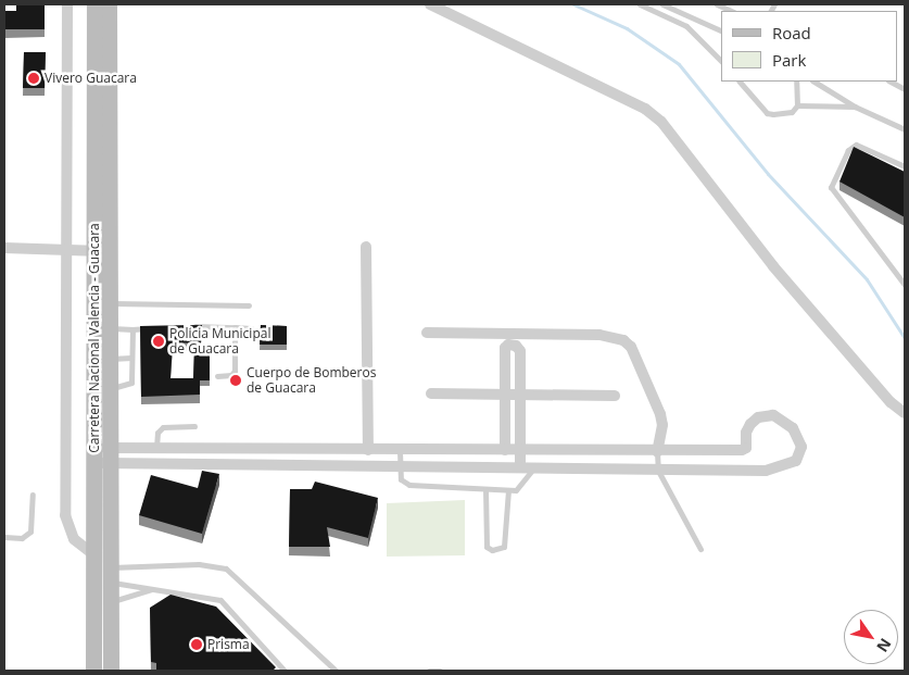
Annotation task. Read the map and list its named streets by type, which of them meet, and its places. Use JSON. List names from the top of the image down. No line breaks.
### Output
{"streets":{"main road":["Carretera Nacional Valencia - Guacara"]},"places":["Vivero Guacara","Policia Municipal de Guacara","Cuerpo de Bomberos de Guacara","Prisma"],"legend":["Road","Park"],"north":"bottom right"}
